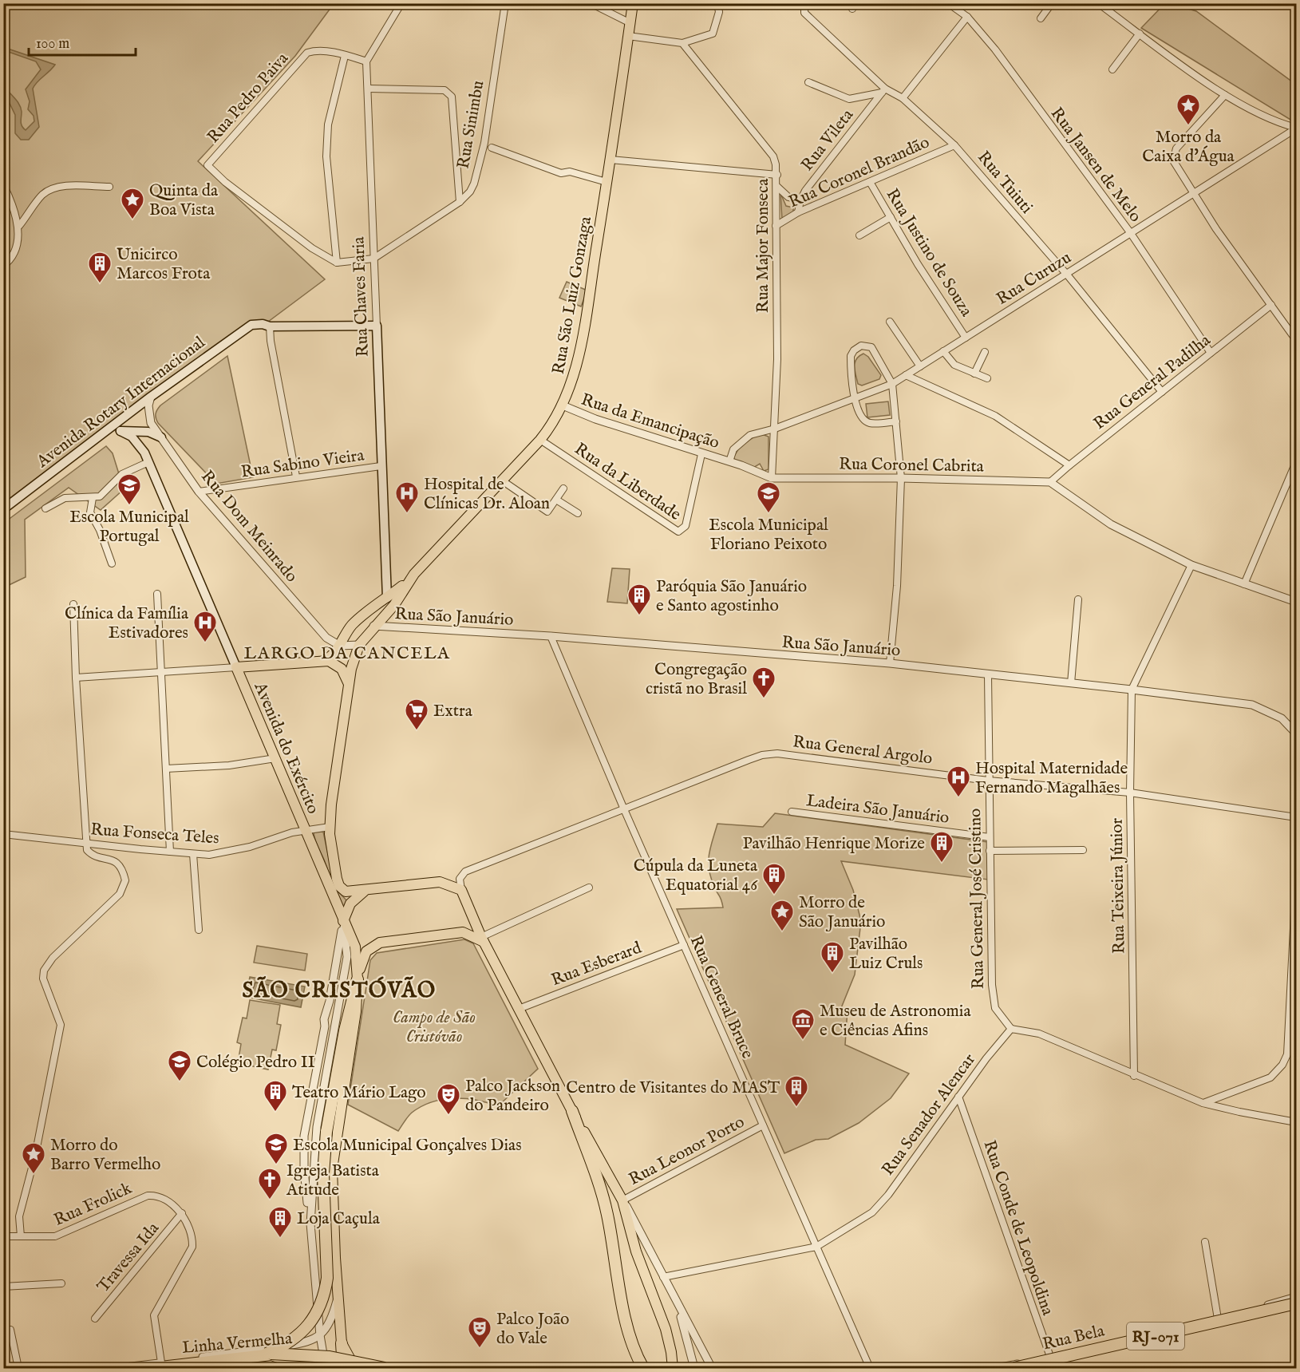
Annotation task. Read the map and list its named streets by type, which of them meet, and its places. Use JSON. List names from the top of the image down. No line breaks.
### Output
{"streets":{"highway":["RJ-071","Linha Vermelha"],"main road":["Rua São Luiz Gonzaga","Rua Chaves Faria","Avenida Rotary Internacional","Avenida do Exército"],"street":["Rua Pedro Paiva","Rua Sinimbu","Rua Vileta","Rua Jansen de Melo","Rua Coronel Brandão","Rua Tuiuti","Rua Major Fonseca","Rua Justino de Souza","Rua Curuzu","Rua General Padilha","Rua da Emancipação","Rua Sabino Vieira","Rua Coronel Cabrita","Rua da Liberdade","Rua Dom Meinrado","Rua São Januário","Rua General Argolo","Ladeira São Januário","Rua Fonseca Teles","Rua Teixeira Júnior","Rua General José Cristino","Rua Esberard","Rua General Bruce","Rua Senador Alencar","Rua Leonor Porto","Rua Frolick","Rua Conde de Leopoldina","Travessa Ida","Rua Bela"]},"crossings":[["Rua Pedro Paiva","Rua Sinimbu"],["Rua Pedro Paiva","Rua Chaves Faria"],["Rua Sinimbu","Rua Chaves Faria"],["Rua Vileta","Rua Coronel Brandão"],["Rua Vileta","Rua Tuiuti"],["Rua Jansen de Melo","Rua Curuzu"],["Rua Jansen de Melo","Rua General Padilha"],["Rua Coronel Brandão","Rua Tuiuti"],["Rua Coronel Brandão","Rua Major Fonseca"],["Rua Coronel Brandão","Rua Justino de Souza"],["Rua Tuiuti","Rua Curuzu"],["Rua Tuiuti","Rua General Padilha"],["Rua Major Fonseca","Rua Curuzu"],["Rua Major Fonseca","Rua da Emancipação"],["Rua Major Fonseca","Rua Coronel Cabrita"],["Rua Justino de Souza","Rua Curuzu"],["Rua Curuzu","Rua da Emancipação"],["Rua São Luiz Gonzaga","Rua da Emancipação"],["Rua São Luiz Gonzaga","Rua da Liberdade"],["Rua São Luiz Gonzaga","Rua São Januário"],["Rua São Luiz Gonzaga","Rua Fonseca Teles"],["Rua Chaves Faria","Rua Sabino Vieira"],["Rua General Padilha","Rua Coronel Cabrita"],["Avenida Rotary Internacional","Rua Dom Meinrado"],["Rua da Emancipação","Rua Coronel Cabrita"],["Rua da Emancipação","Rua da Liberdade"],["Rua Sabino Vieira","Rua Dom Meinrado"],["Rua São Januário","Rua Teixeira Júnior"],["Rua São Januário","Rua General José Cristino"],["Rua São Januário","Rua General Bruce"],["Avenida do Exército","Rua Fonseca Teles"],["Rua General Argolo","Rua Teixeira Júnior"],["Rua General Argolo","Rua General José Cristino"],["Rua General Argolo","Rua General Bruce"],["Ladeira São Januário","Rua General José Cristino"],["Rua General José Cristino","Rua Senador Alencar"],["Rua Esberard","Rua General Bruce"],["Rua General Bruce","Rua Senador Alencar"],["Rua General Bruce","Rua Leonor Porto"],["Rua Senador Alencar","Rua Conde de Leopoldina"],["Rua Frolick","Travessa Ida"],["Rua Conde de Leopoldina","Rua Bela"]],"districts":["LARGO DA CANCELA","SÃO CRISTÓVÃO"],"parks":["Campo de São Cristóvão"],"places":{"place":["Morro da Caixa d'Água","Quinta da Boa Vista","Morro de São Januário","Morro do Barro Vermelho"],"building":["Unicirco Marcos Frota","Paróquia São Januário e Santo agostinho","Pavilhão Henrique Morize","Cúpula da Luneta Equatorial 46","Pavilhão Luiz Cruls","Centro de Visitantes do MAST","Teatro Mário Lago","Loja Caçula"],"school or university":["Escola Municipal Portugal","Escola Municipal Floriano Peixoto","Colégio Pedro II","Escola Municipal Gonçalves Dias"],"hospital":["Hospital de Clínicas Dr. Aloan","Clínica da Família Estivadores","Hospital Maternidade Fernando Magalhães"],"church":["Congregação cristã no Brasil","Igreja Batista Atitude"],"supermarket":["Extra"],"museum":["Museu de Astronomia e Ciências Afins"],"theatre":["Palco Jackson do Pandeiro","Palco João do Vale"]},"scale_bar":"100 m"}
